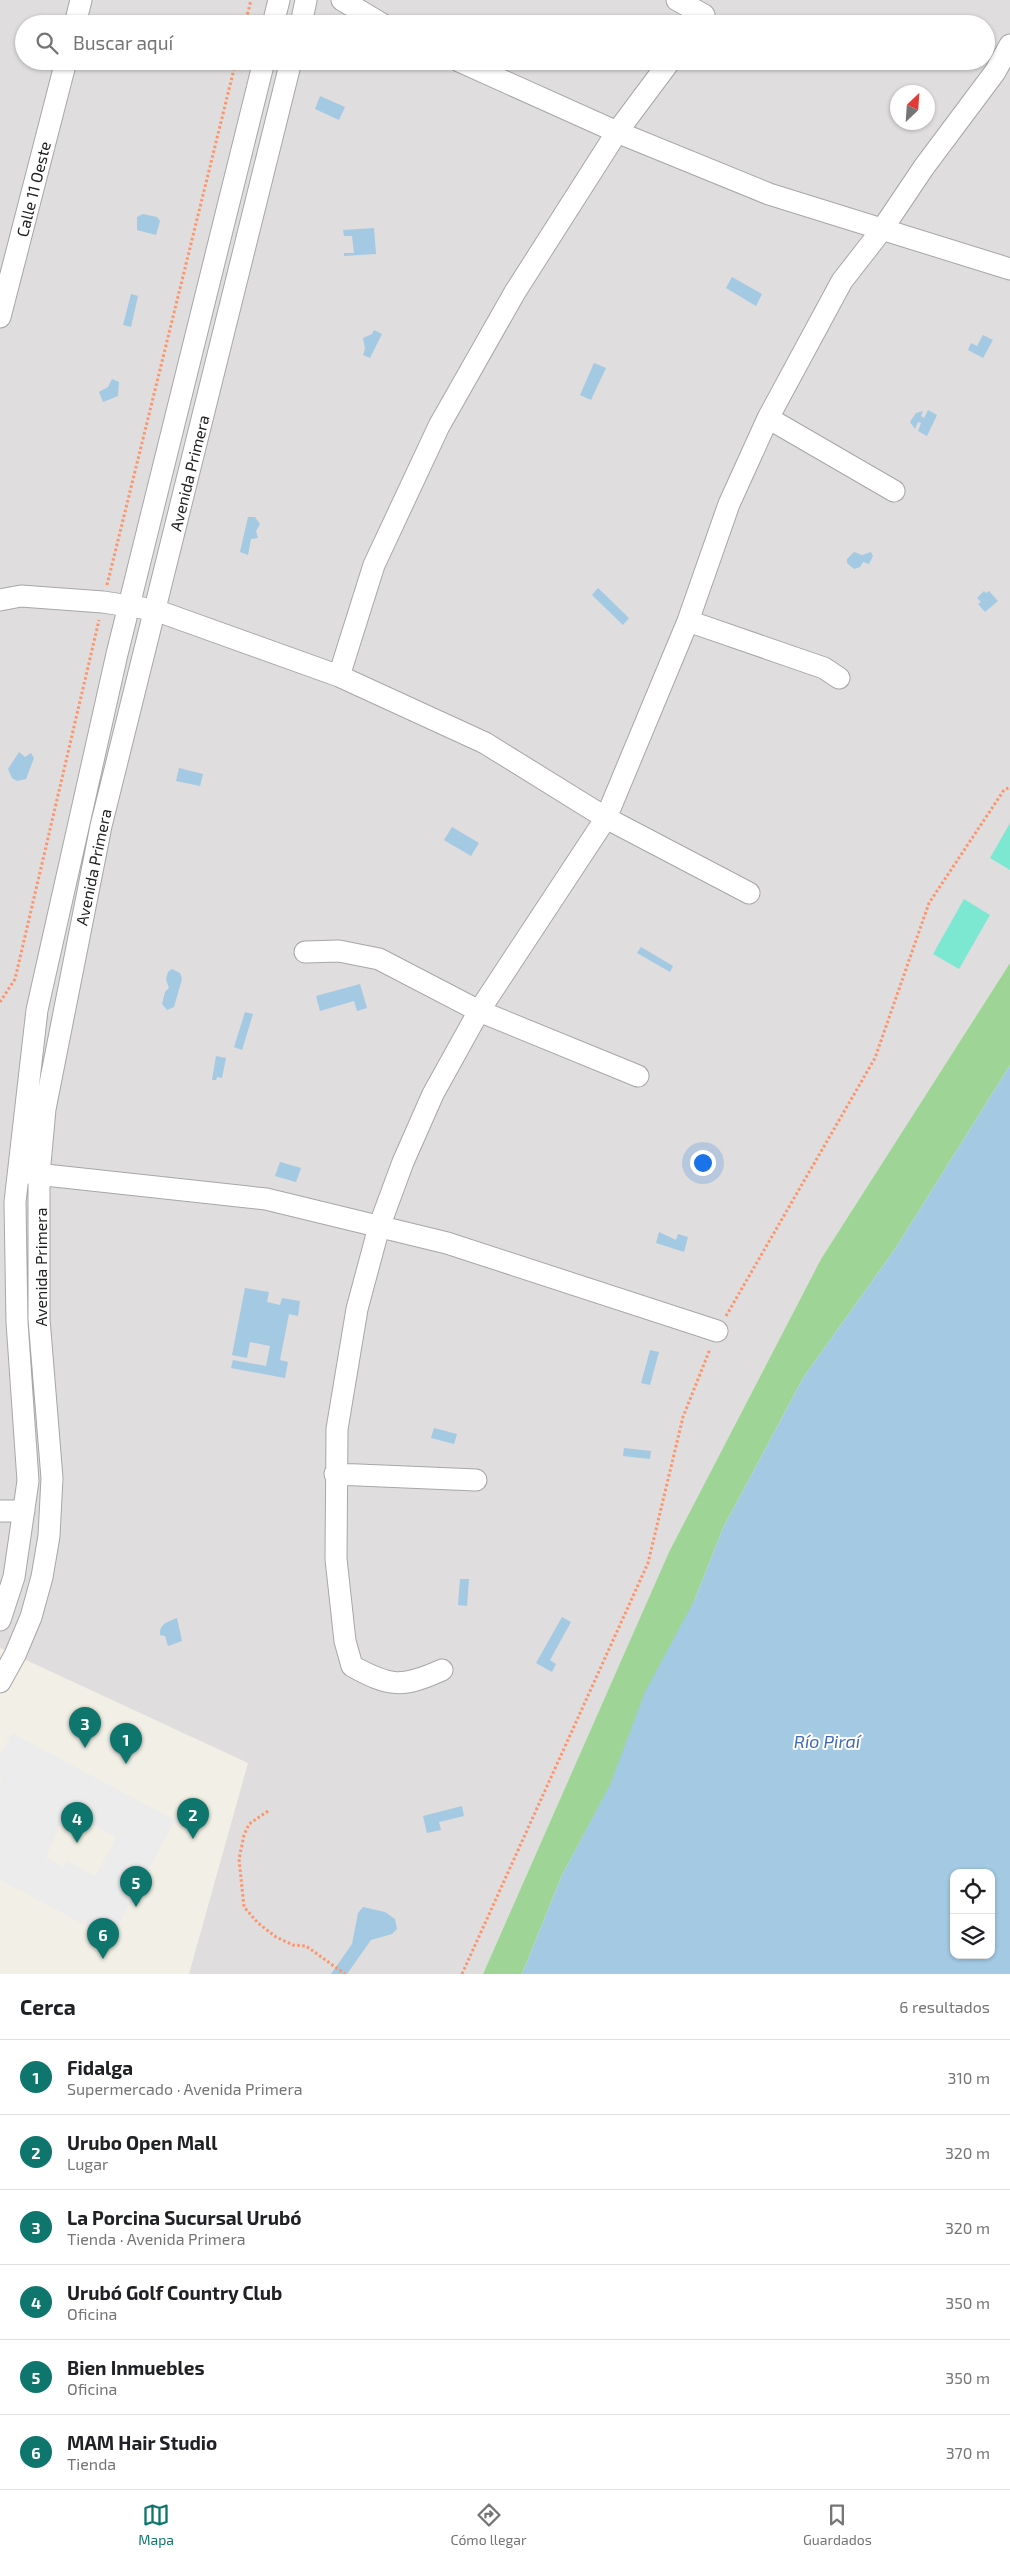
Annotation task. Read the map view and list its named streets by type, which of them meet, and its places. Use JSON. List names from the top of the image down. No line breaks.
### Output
{"streets":{"street":["Calle 11 Oeste","Avenida Primera"]},"water":["Río Piraí"],"north":"top right","page":{"search":"Buscar aquí","pins":["3","1","2","4","5","6"],"heading":["Cerca","6 resultados"],"list":[{"mark":"1","name":"Fidalga","note":"Supermercado · Avenida Primera","value":"310 m"},{"mark":"2","name":"Urubo Open Mall","note":"Lugar","value":"320 m"},{"mark":"3","name":"La Porcina Sucursal Urubó","note":"Tienda · Avenida Primera","value":"320 m"},{"mark":"4","name":"Urubó Golf Country Club","note":"Oficina","value":"350 m"},{"mark":"5","name":"Bien Inmuebles","note":"Oficina","value":"350 m"},{"mark":"6","name":"MAM Hair Studio","note":"Tienda","value":"370 m"}],"nav":["Mapa","Cómo llegar","Guardados"]}}
